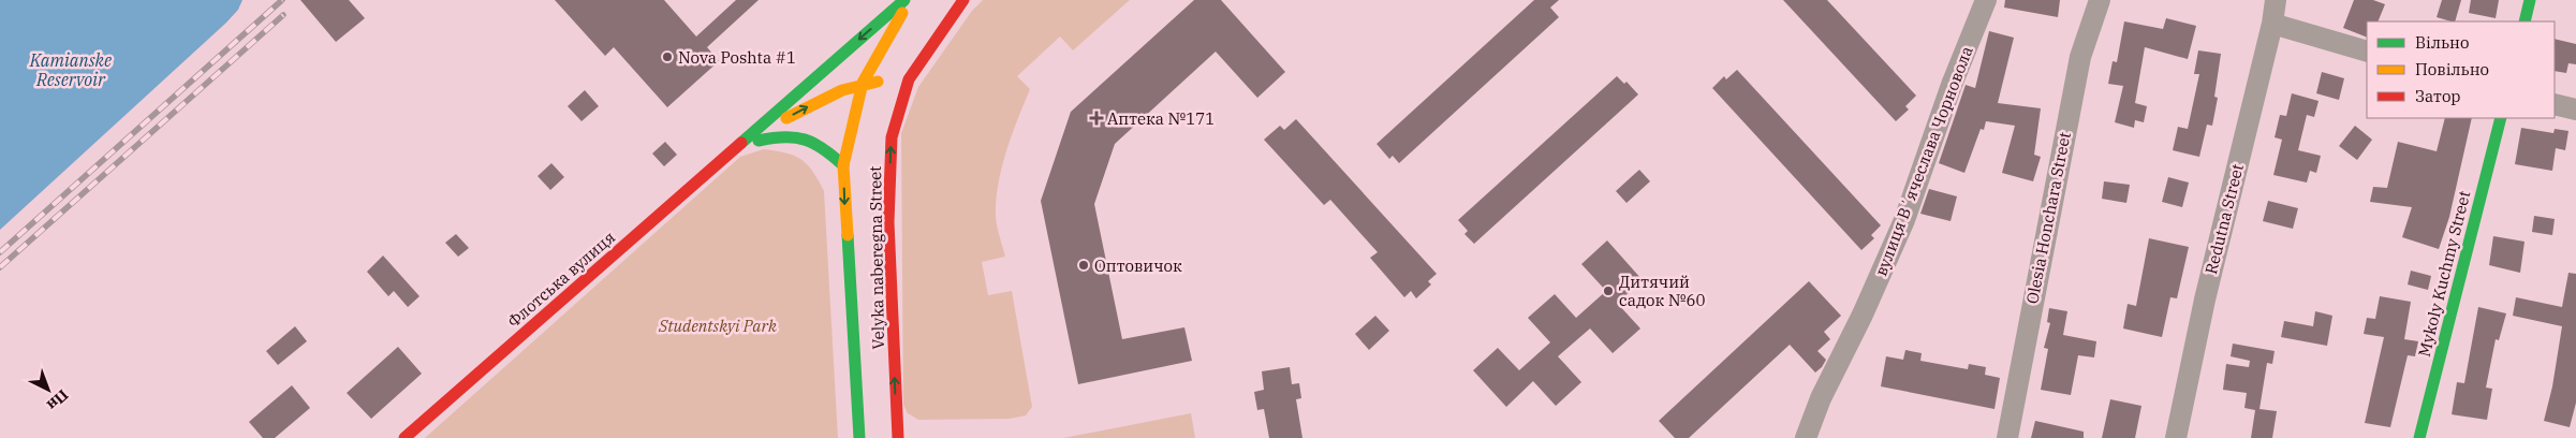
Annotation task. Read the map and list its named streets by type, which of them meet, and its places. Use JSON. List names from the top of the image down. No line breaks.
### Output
{"streets":{"street":["вулиця Вʼячеслава Чорновола","Olesia Honchara Street","Redutna Street","Velyka naberegna Street","Mykoly Kuchmy Street","Флотська вулиця"]},"water":["Kamianske Reservoir"],"parks":["Studentskyi Park"],"places":{"other":["Nova Poshta #1","Оптовичок","Дитячий садок №60"],"health":["Аптека №171"]},"legend":["Вільно","Повільно","Затор"],"north":"bottom right"}
